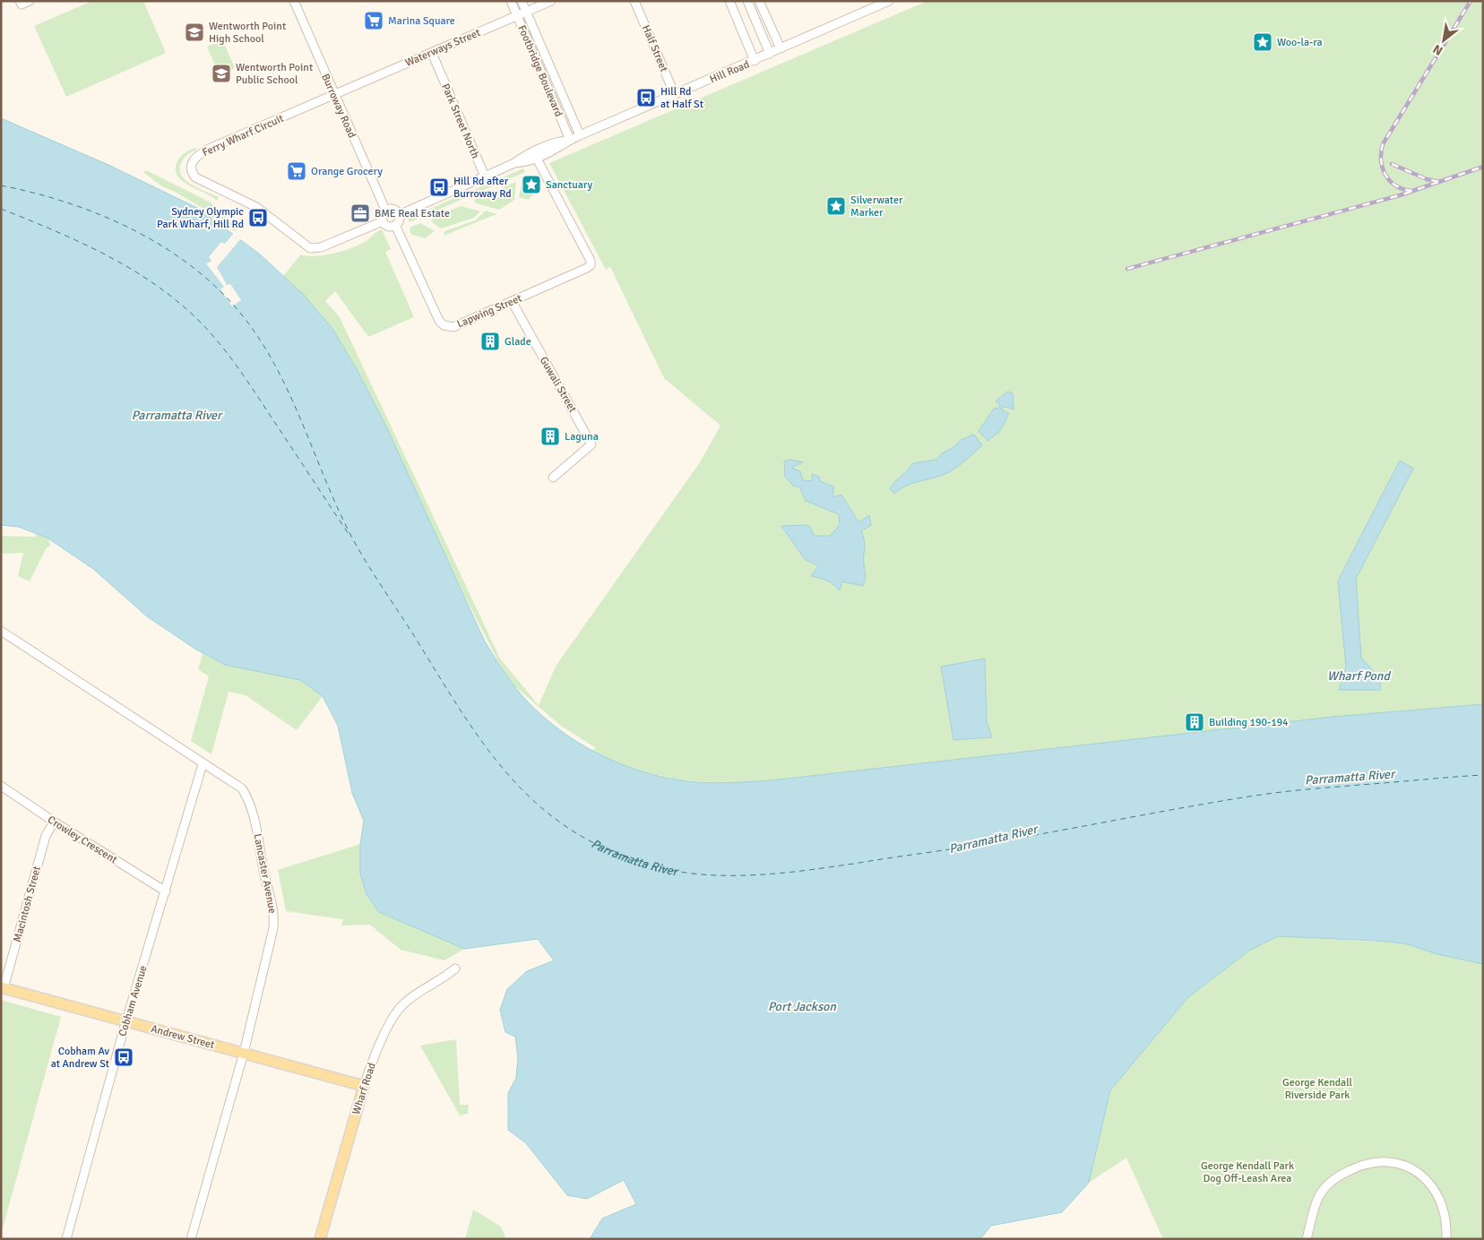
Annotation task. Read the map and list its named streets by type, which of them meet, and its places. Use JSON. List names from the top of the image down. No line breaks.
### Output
{"streets":{"main road":["Andrew Street","Wharf Road"],"street":["Waterways Street","Half Street","Footbridge Boulevard","Hill Road","Burroway Road","Park Street North","Ferry Wharf Circuit","Lapwing Street","Guwali Street","Crowley Crescent","Lancaster Avenue","Macintosh Street","Cobham Avenue"]},"crossings":[["Waterways Street","Footbridge Boulevard"],["Waterways Street","Burroway Road"],["Waterways Street","Park Street North"],["Waterways Street","Ferry Wharf Circuit"],["Half Street","Hill Road"],["Footbridge Boulevard","Hill Road"],["Hill Road","Burroway Road"],["Hill Road","Park Street North"],["Hill Road","Ferry Wharf Circuit"],["Hill Road","Lapwing Street"],["Burroway Road","Ferry Wharf Circuit"],["Burroway Road","Lapwing Street"],["Ferry Wharf Circuit","Lapwing Street"],["Lapwing Street","Guwali Street"],["Crowley Crescent","Macintosh Street"],["Crowley Crescent","Cobham Avenue"],["Lancaster Avenue","Cobham Avenue"],["Lancaster Avenue","Andrew Street"],["Macintosh Street","Andrew Street"],["Cobham Avenue","Andrew Street"],["Andrew Street","Wharf Road"]],"water":["Parramatta River","Wharf Pond","Port Jackson"],"parks":["George Kendall Riverside Park","George Kendall Park Dog Off-Leash Area"],"places":{"supermarket":["Marina Square","Orange Grocery"],"school or university":["Wentworth Point High School","Wentworth Point Public School"],"place":["Woo-la-ra","Sanctuary","Silverwater Marker"],"bus stop":["Hill Rd at Half St","Hill Rd after Burroway Rd","Sydney Olympic Park Wharf, Hill Rd","Cobham Av at Andrew St"],"office":["BME Real Estate"],"building":["Glade","Laguna","Building 190-194"]},"north":"bottom left"}
